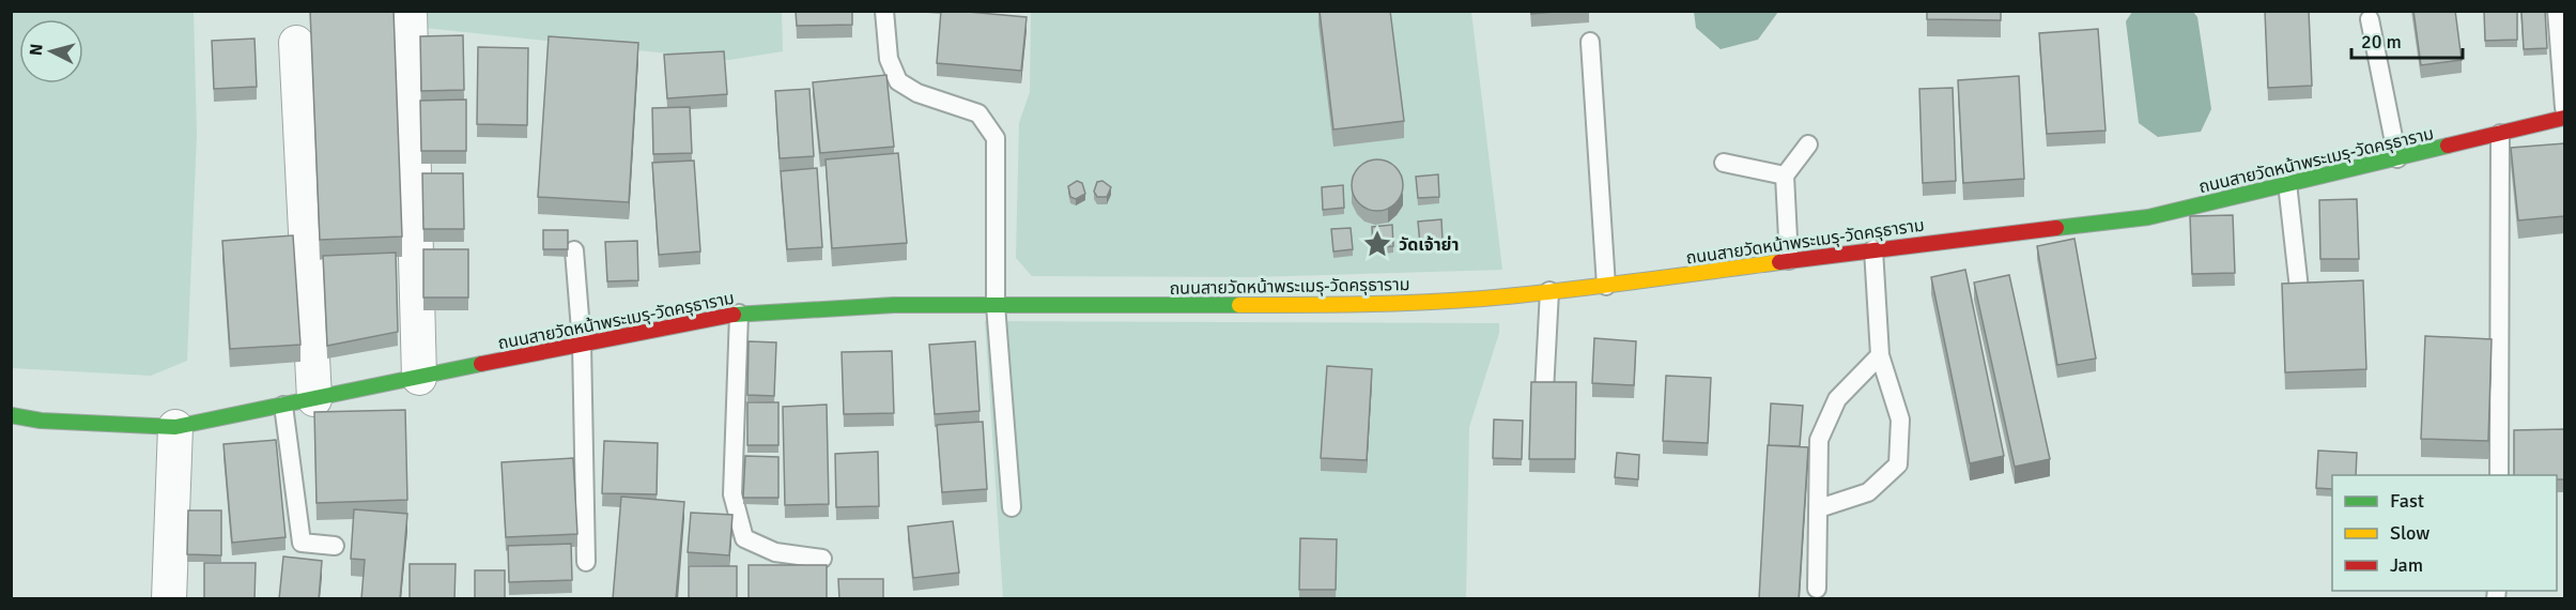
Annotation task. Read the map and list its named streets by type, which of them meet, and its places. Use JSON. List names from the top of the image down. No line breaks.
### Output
{"streets":{"street":["ถนนสายวัดหน้าพระเมรุ-วัดครุธาราม"]},"places":{"place":["วัดเจ้าย่า"]},"legend":["Fast","Slow","Jam"],"scale_bar":"20 m","north":"left"}
